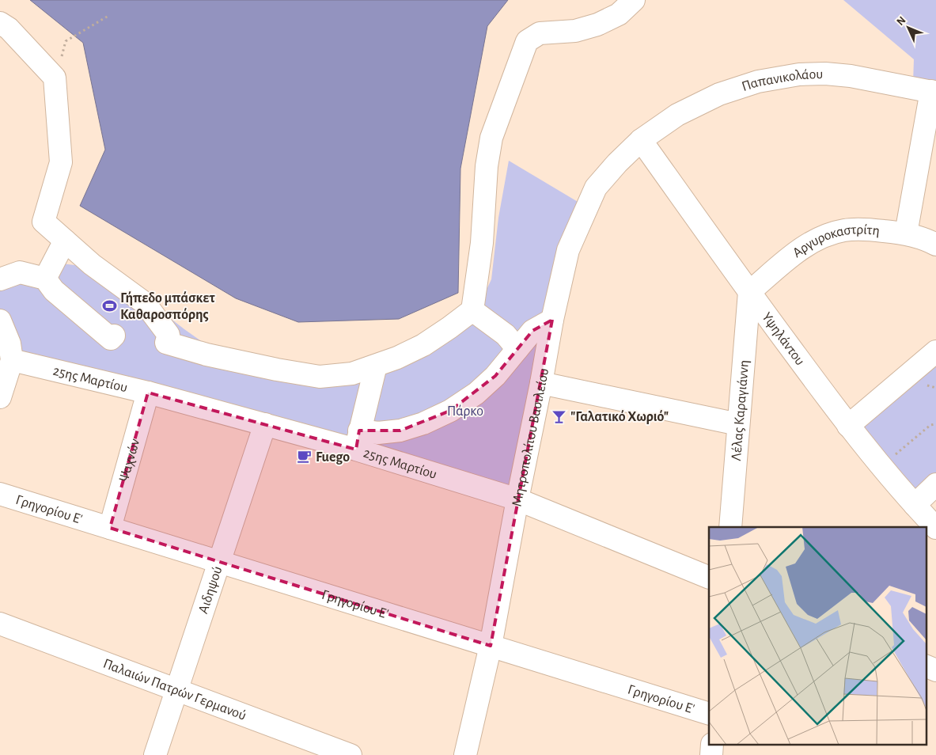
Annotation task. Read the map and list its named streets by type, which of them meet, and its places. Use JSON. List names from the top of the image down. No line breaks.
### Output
{"streets":{"street":["Παπανικολάου","Αργυροκαστρίτη","Υψηλάντου","25ης Μαρτίου","Λέλας Καραγιάννη","Μητροπολίτου Βασιλείου","Ψαχνών","Γρηγορίου Ε'","Αιδηψού","Παλαιών Πατρών Γερμανού"]},"crossings":[["Παπανικολάου","Υψηλάντου"],["Παπανικολάου","Μητροπολίτου Βασιλείου"],["Αργυροκαστρίτη","Υψηλάντου"],["Αργυροκαστρίτη","Λέλας Καραγιάννη"],["Υψηλάντου","Λέλας Καραγιάννη"],["Υψηλάντου","Μητροπολίτου Βασιλείου"],["25ης Μαρτίου","Μητροπολίτου Βασιλείου"],["25ης Μαρτίου","Ψαχνών"],["25ης Μαρτίου","Αιδηψού"],["Μητροπολίτου Βασιλείου","Γρηγορίου Ε'"],["Ψαχνών","Γρηγορίου Ε'"],["Γρηγορίου Ε'","Αιδηψού"],["Αιδηψού","Παλαιών Πατρών Γερμανού"]],"parks":["Πάρκο"],"places":{"sports":["Γήπεδο μπάσκετ Καθαροσπόρης"],"bar":["\"Γαλατικό Χωριό\""],"cafe":["Fuego"]},"north":"top left"}
